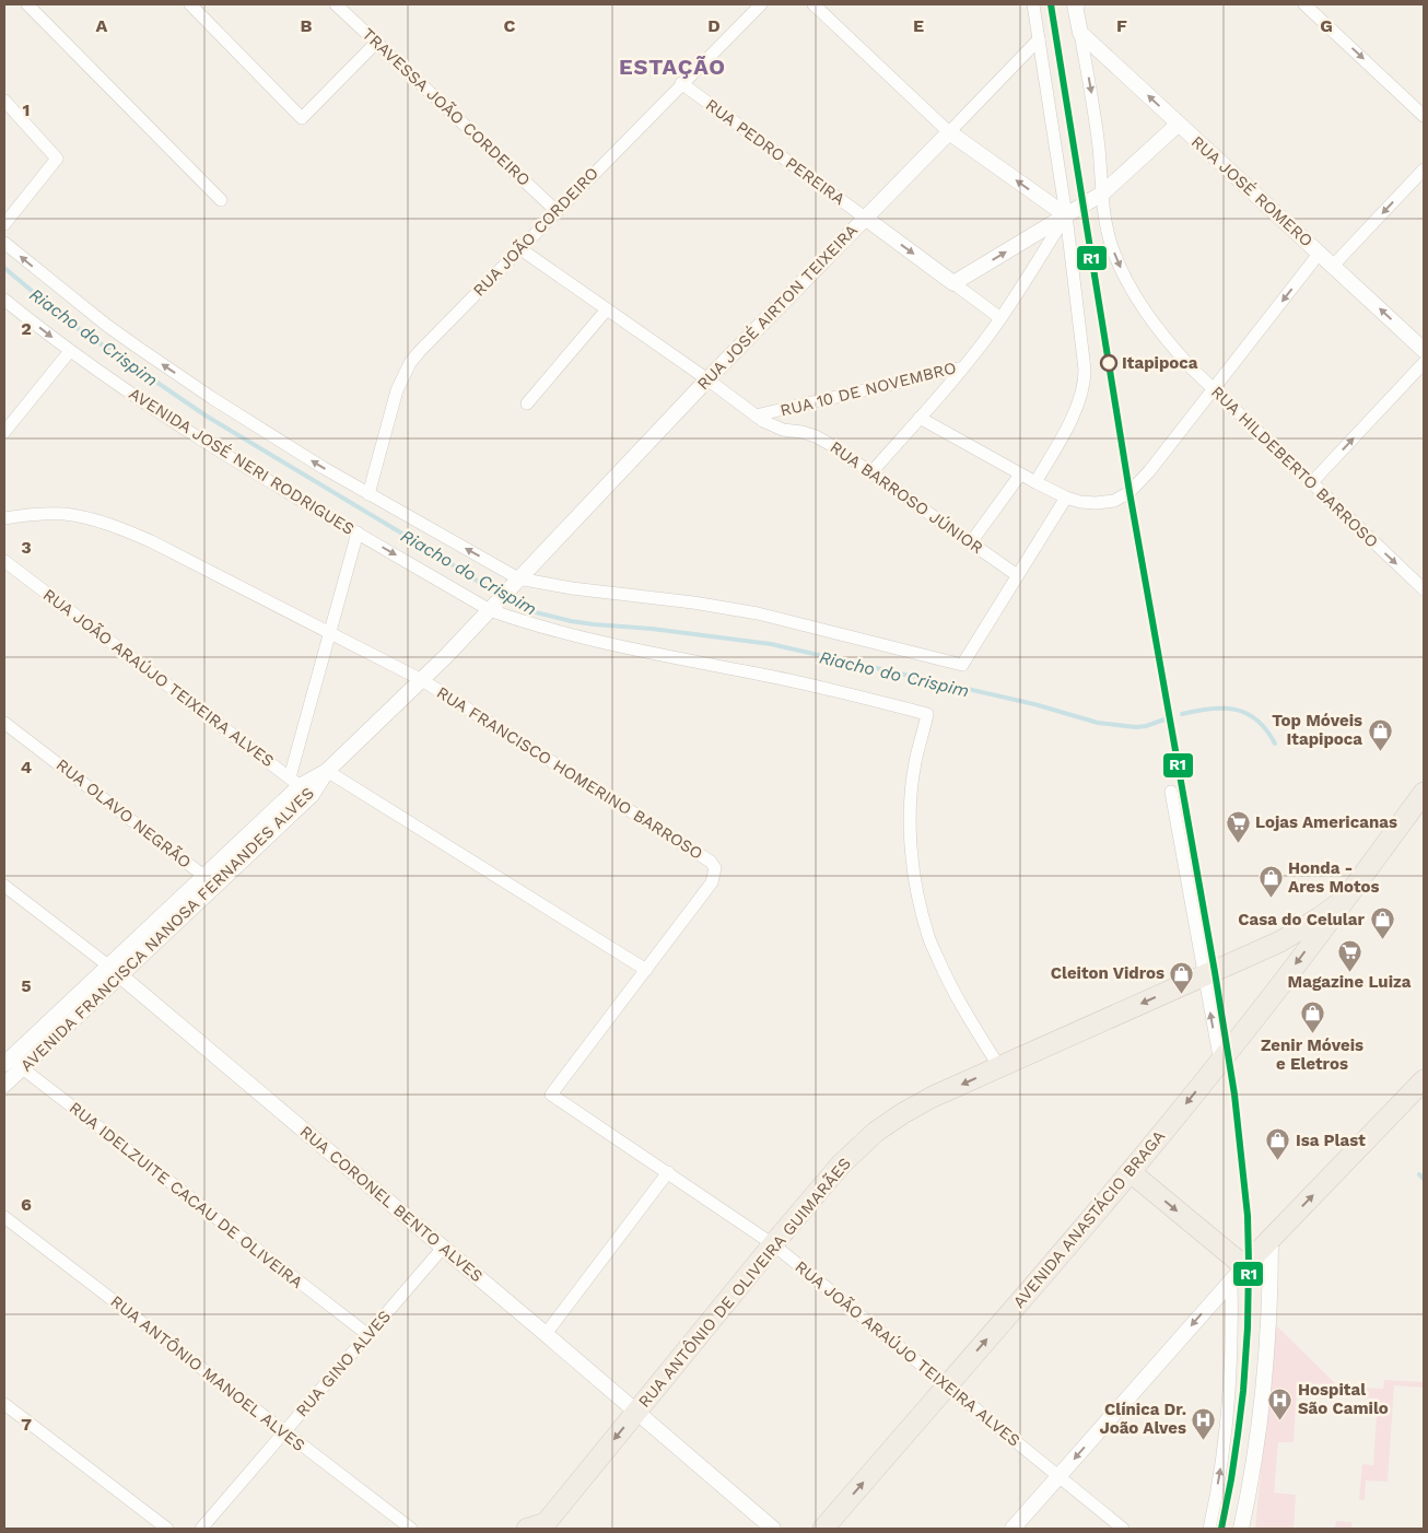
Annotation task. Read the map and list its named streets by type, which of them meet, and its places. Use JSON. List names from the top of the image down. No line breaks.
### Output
{"streets":{"main road":["AVENIDA ANASTÁCIO BRAGA","RUA ANTÔNIO DE OLIVEIRA GUIMARÃES"],"street":["TRAVESSA JOÃO CORDEIRO","RUA PEDRO PEREIRA","RUA JOSÉ ROMERO","RUA JOÃO CORDEIRO","RUA JOSÉ AIRTON TEIXEIRA","RUA 10 DE NOVEMBRO","AVENIDA JOSÉ NERI RODRIGUES","RUA HILDEBERTO BARROSO","RUA BARROSO JÚNIOR","RUA JOÃO ARAÚJO TEIXEIRA ALVES","RUA FRANCISCO HOMERINO BARROSO","RUA OLAVO NEGRÃO","AVENIDA FRANCISCA NANOSA FERNANDES ALVES","RUA IDELZUITE CACAU DE OLIVEIRA","RUA CORONEL BENTO ALVES","RUA GINO ALVES","RUA ANTÔNIO MANOEL ALVES"]},"crossings":[["TRAVESSA JOÃO CORDEIRO","RUA JOÃO CORDEIRO"],["RUA PEDRO PEREIRA","RUA JOÃO CORDEIRO"],["RUA PEDRO PEREIRA","RUA JOSÉ AIRTON TEIXEIRA"],["RUA PEDRO PEREIRA","RUA 10 DE NOVEMBRO"],["RUA JOSÉ ROMERO","RUA HILDEBERTO BARROSO"],["RUA JOÃO CORDEIRO","RUA BARROSO JÚNIOR"],["RUA JOSÉ AIRTON TEIXEIRA","RUA BARROSO JÚNIOR"],["RUA JOSÉ AIRTON TEIXEIRA","AVENIDA FRANCISCA NANOSA FERNANDES ALVES"],["RUA 10 DE NOVEMBRO","RUA BARROSO JÚNIOR"],["AVENIDA JOSÉ NERI RODRIGUES","AVENIDA FRANCISCA NANOSA FERNANDES ALVES"],["AVENIDA JOSÉ NERI RODRIGUES","RUA ANTÔNIO DE OLIVEIRA GUIMARÃES"],["RUA JOÃO ARAÚJO TEIXEIRA ALVES","RUA FRANCISCO HOMERINO BARROSO"],["RUA JOÃO ARAÚJO TEIXEIRA ALVES","AVENIDA FRANCISCA NANOSA FERNANDES ALVES"],["RUA JOÃO ARAÚJO TEIXEIRA ALVES","AVENIDA ANASTÁCIO BRAGA"],["RUA JOÃO ARAÚJO TEIXEIRA ALVES","RUA ANTÔNIO DE OLIVEIRA GUIMARÃES"],["RUA FRANCISCO HOMERINO BARROSO","AVENIDA FRANCISCA NANOSA FERNANDES ALVES"],["RUA OLAVO NEGRÃO","AVENIDA FRANCISCA NANOSA FERNANDES ALVES"],["AVENIDA FRANCISCA NANOSA FERNANDES ALVES","RUA IDELZUITE CACAU DE OLIVEIRA"],["AVENIDA FRANCISCA NANOSA FERNANDES ALVES","RUA CORONEL BENTO ALVES"],["RUA IDELZUITE CACAU DE OLIVEIRA","RUA GINO ALVES"],["RUA CORONEL BENTO ALVES","RUA ANTÔNIO DE OLIVEIRA GUIMARÃES"],["RUA CORONEL BENTO ALVES","RUA GINO ALVES"],["AVENIDA ANASTÁCIO BRAGA","RUA ANTÔNIO DE OLIVEIRA GUIMARÃES"],["RUA GINO ALVES","RUA ANTÔNIO MANOEL ALVES"]],"one_way":["RUA JOSÉ ROMERO","RUA ANTÔNIO DE OLIVEIRA GUIMARÃES"],"districts":["ESTAÇÃO"],"water":["Riacho do Crispim"],"places":{"other":["Itapipoca"],"shop":["Top Móveis Itapipoca","Honda - Ares Motos","Casa do Celular","Cleiton Vidros","Zenir Móveis e Eletros","Isa Plast"],"supermarket":["Lojas Americanas","Magazine Luiza"],"hospital":["Hospital São Camilo","Clínica Dr. João Alves"]},"lines":["transit line R1"],"grid":{"columns":["A","B","C","D","E","F","G"],"rows":["1","2","3","4","5","6","7"]}}
